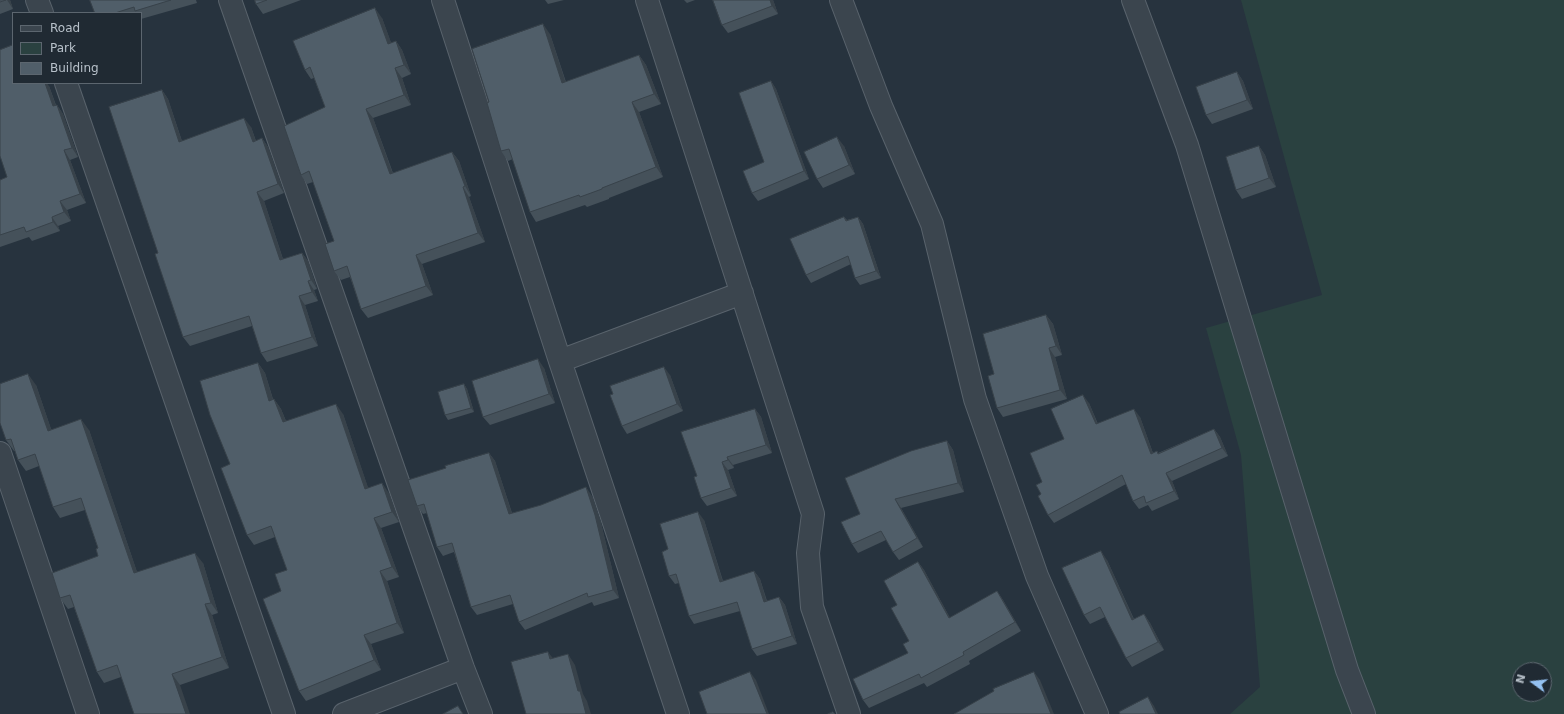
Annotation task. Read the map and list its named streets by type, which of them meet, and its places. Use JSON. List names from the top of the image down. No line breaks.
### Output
{"legend":["Road","Park","Building"],"north":"left"}
